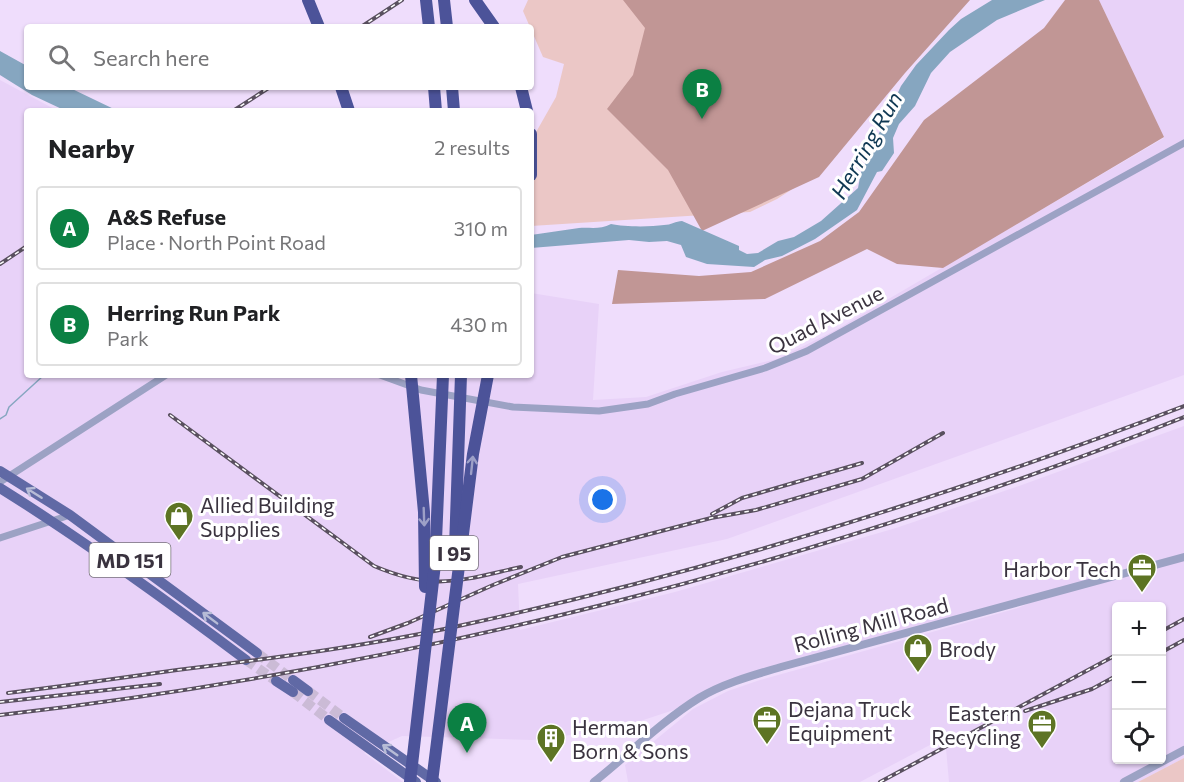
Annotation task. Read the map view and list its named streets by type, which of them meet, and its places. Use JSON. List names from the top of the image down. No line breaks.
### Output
{"streets":{"highway":["I 95"],"main road":["MD 151"],"street":["Quad Avenue","Rolling Mill Road"]},"water":["Herring Run"],"places":{"shop":["Allied Building Supplies","Brody"],"office":["Harbor Tech","Dejana Truck Equipment","Eastern Recycling"],"building":["Herman Born & Sons"]},"page":{"search":"Search here","pins":["B","A"],"heading":["Nearby","2 results"],"list":[{"mark":"A","name":"A&S Refuse","note":"Place · North Point Road","value":"310 m"},{"mark":"B","name":"Herring Run Park","note":"Park","value":"430 m"}],"map_buttons":["+","−"]}}
